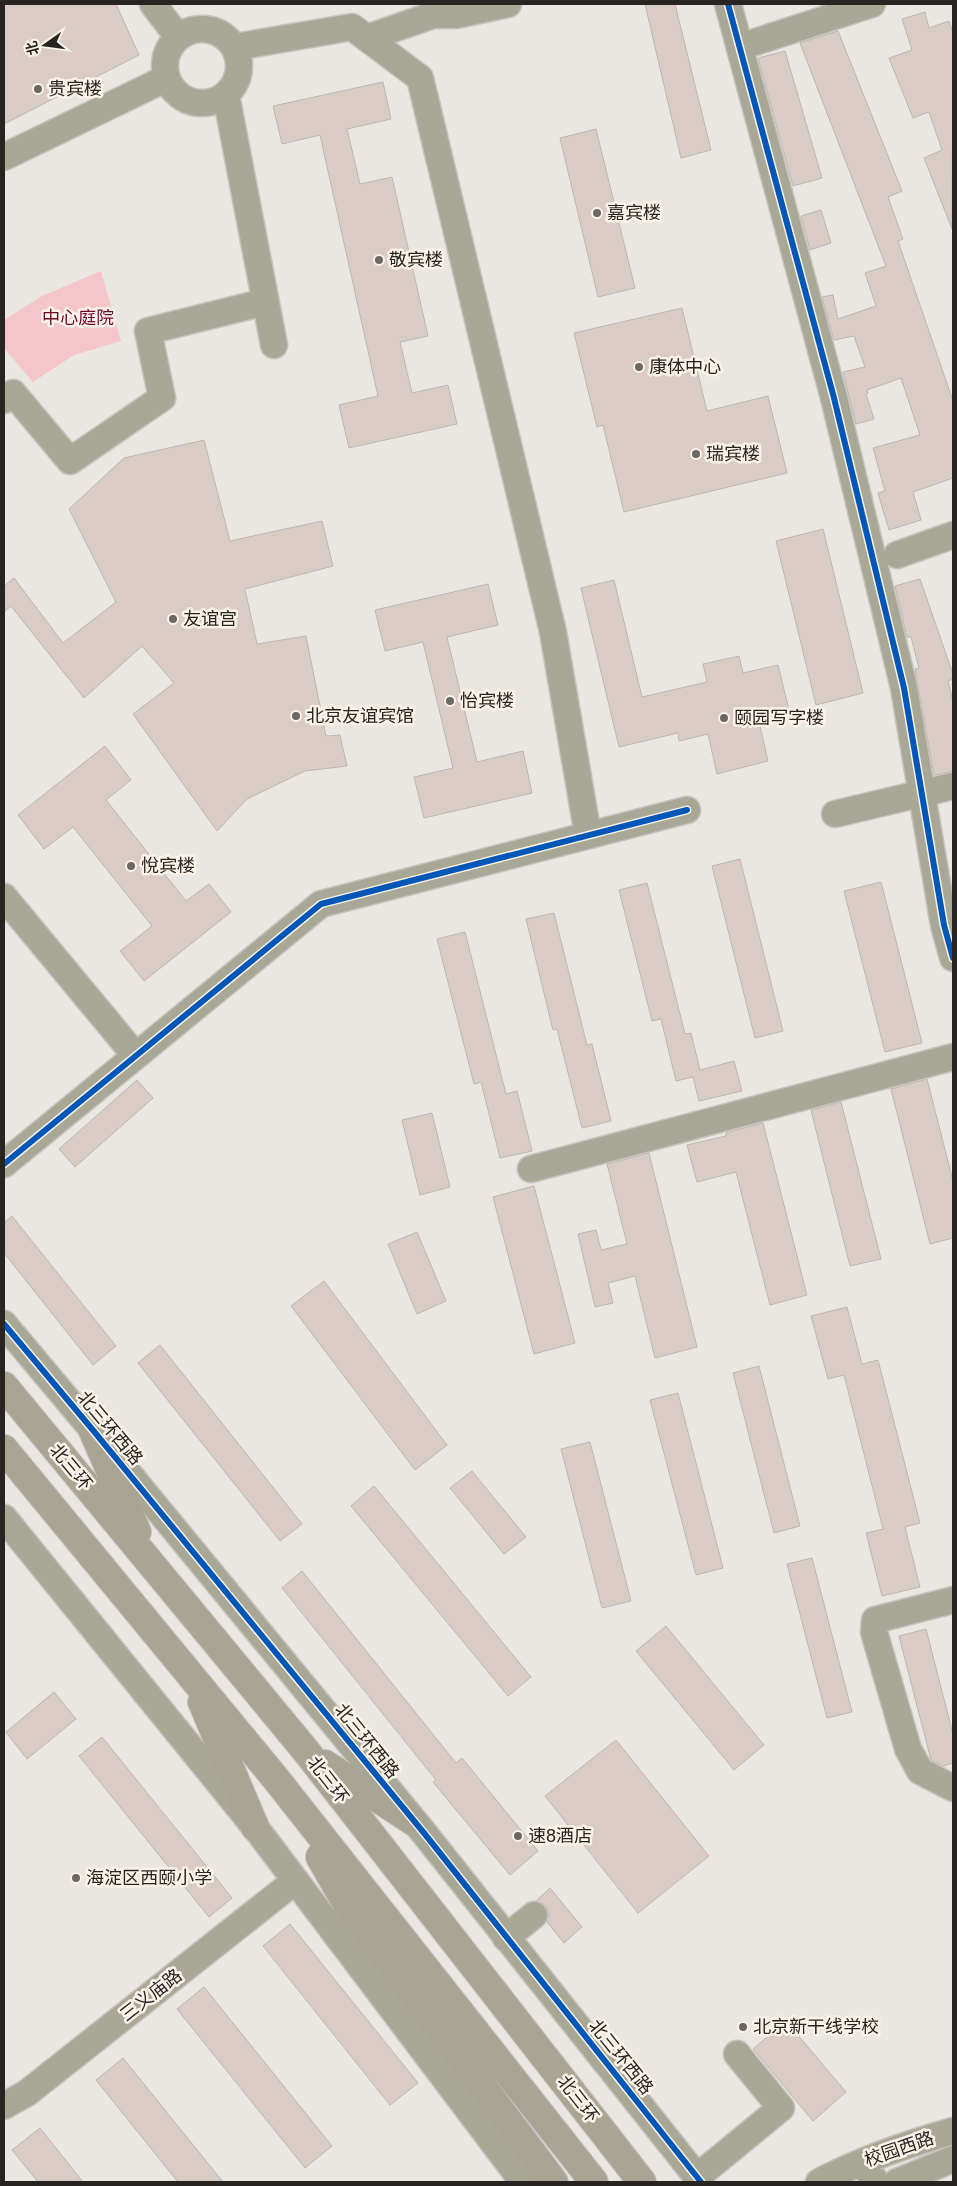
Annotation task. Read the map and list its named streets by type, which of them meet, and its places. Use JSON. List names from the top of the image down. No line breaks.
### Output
{"streets":{"highway":["北三环"],"street":["北三环西路","三义庙路","校园西路"]},"parks":["中心庭院"],"places":["贵宾楼","嘉宾楼","敬宾楼","康体中心","瑞宾楼","友谊宫","怡宾楼","北京友谊宾馆","颐园写字楼","悅宾楼","速8酒店","海淀区西颐小学","北京新干线学校"],"north":"left"}
